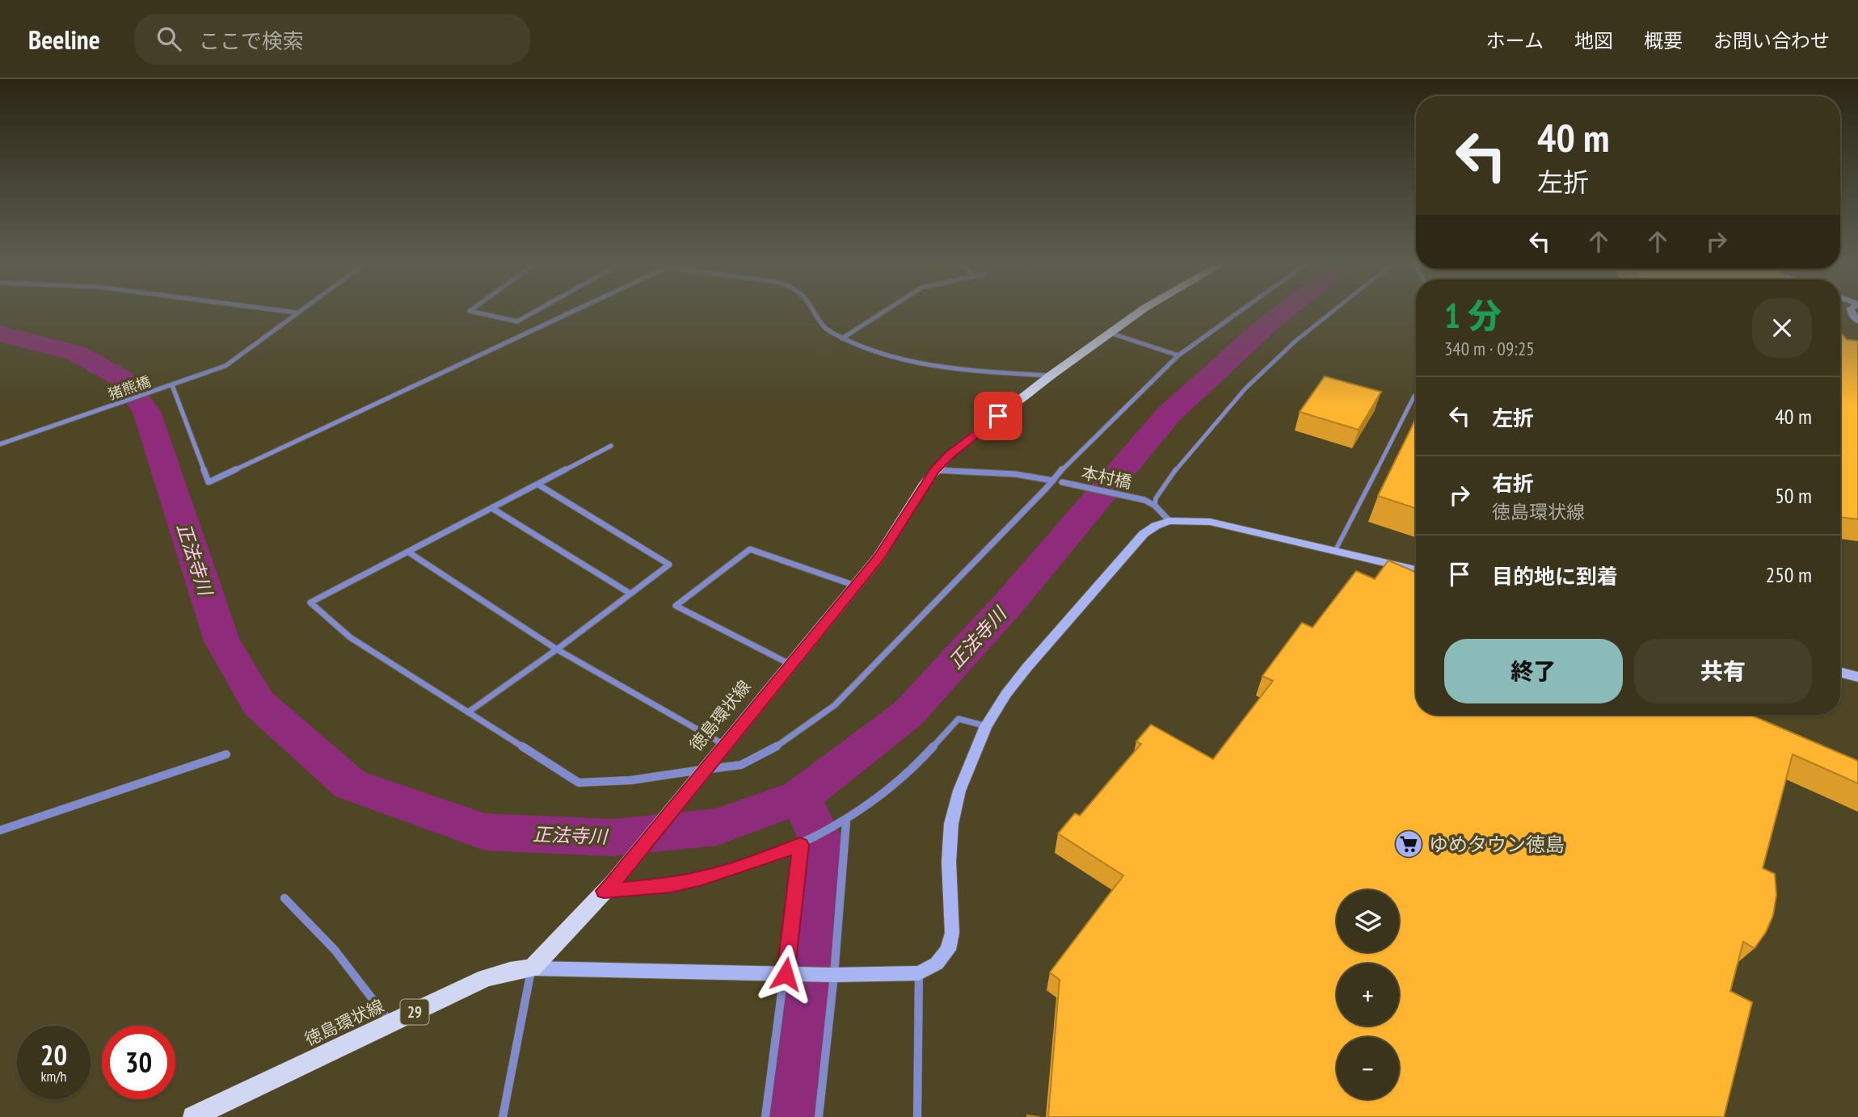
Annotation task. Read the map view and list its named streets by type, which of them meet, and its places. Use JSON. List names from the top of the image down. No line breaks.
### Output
{"streets":{"main road":["徳島環状線","29"],"street":["猪熊橋","本村橋"]},"water":["正法寺川"],"places":{"supermarket":["ゆめタウン徳島"]},"page":{"header":"Beeline","search":"ここで検索","nav":["ホーム","地図","概要","お問い合わせ"],"turn":["40 m","左折"],"heading":["1 分","340 m · 09:25"],"list":[{"name":"左折","value":"40 m"},{"name":"右折","note":"徳島環状線","value":"50 m"},{"name":"目的地に到着","value":"250 m"}],"buttons":["終了","共有"],"map_buttons":["+","−"],"speed":"20 km/h","limit":"30"}}
